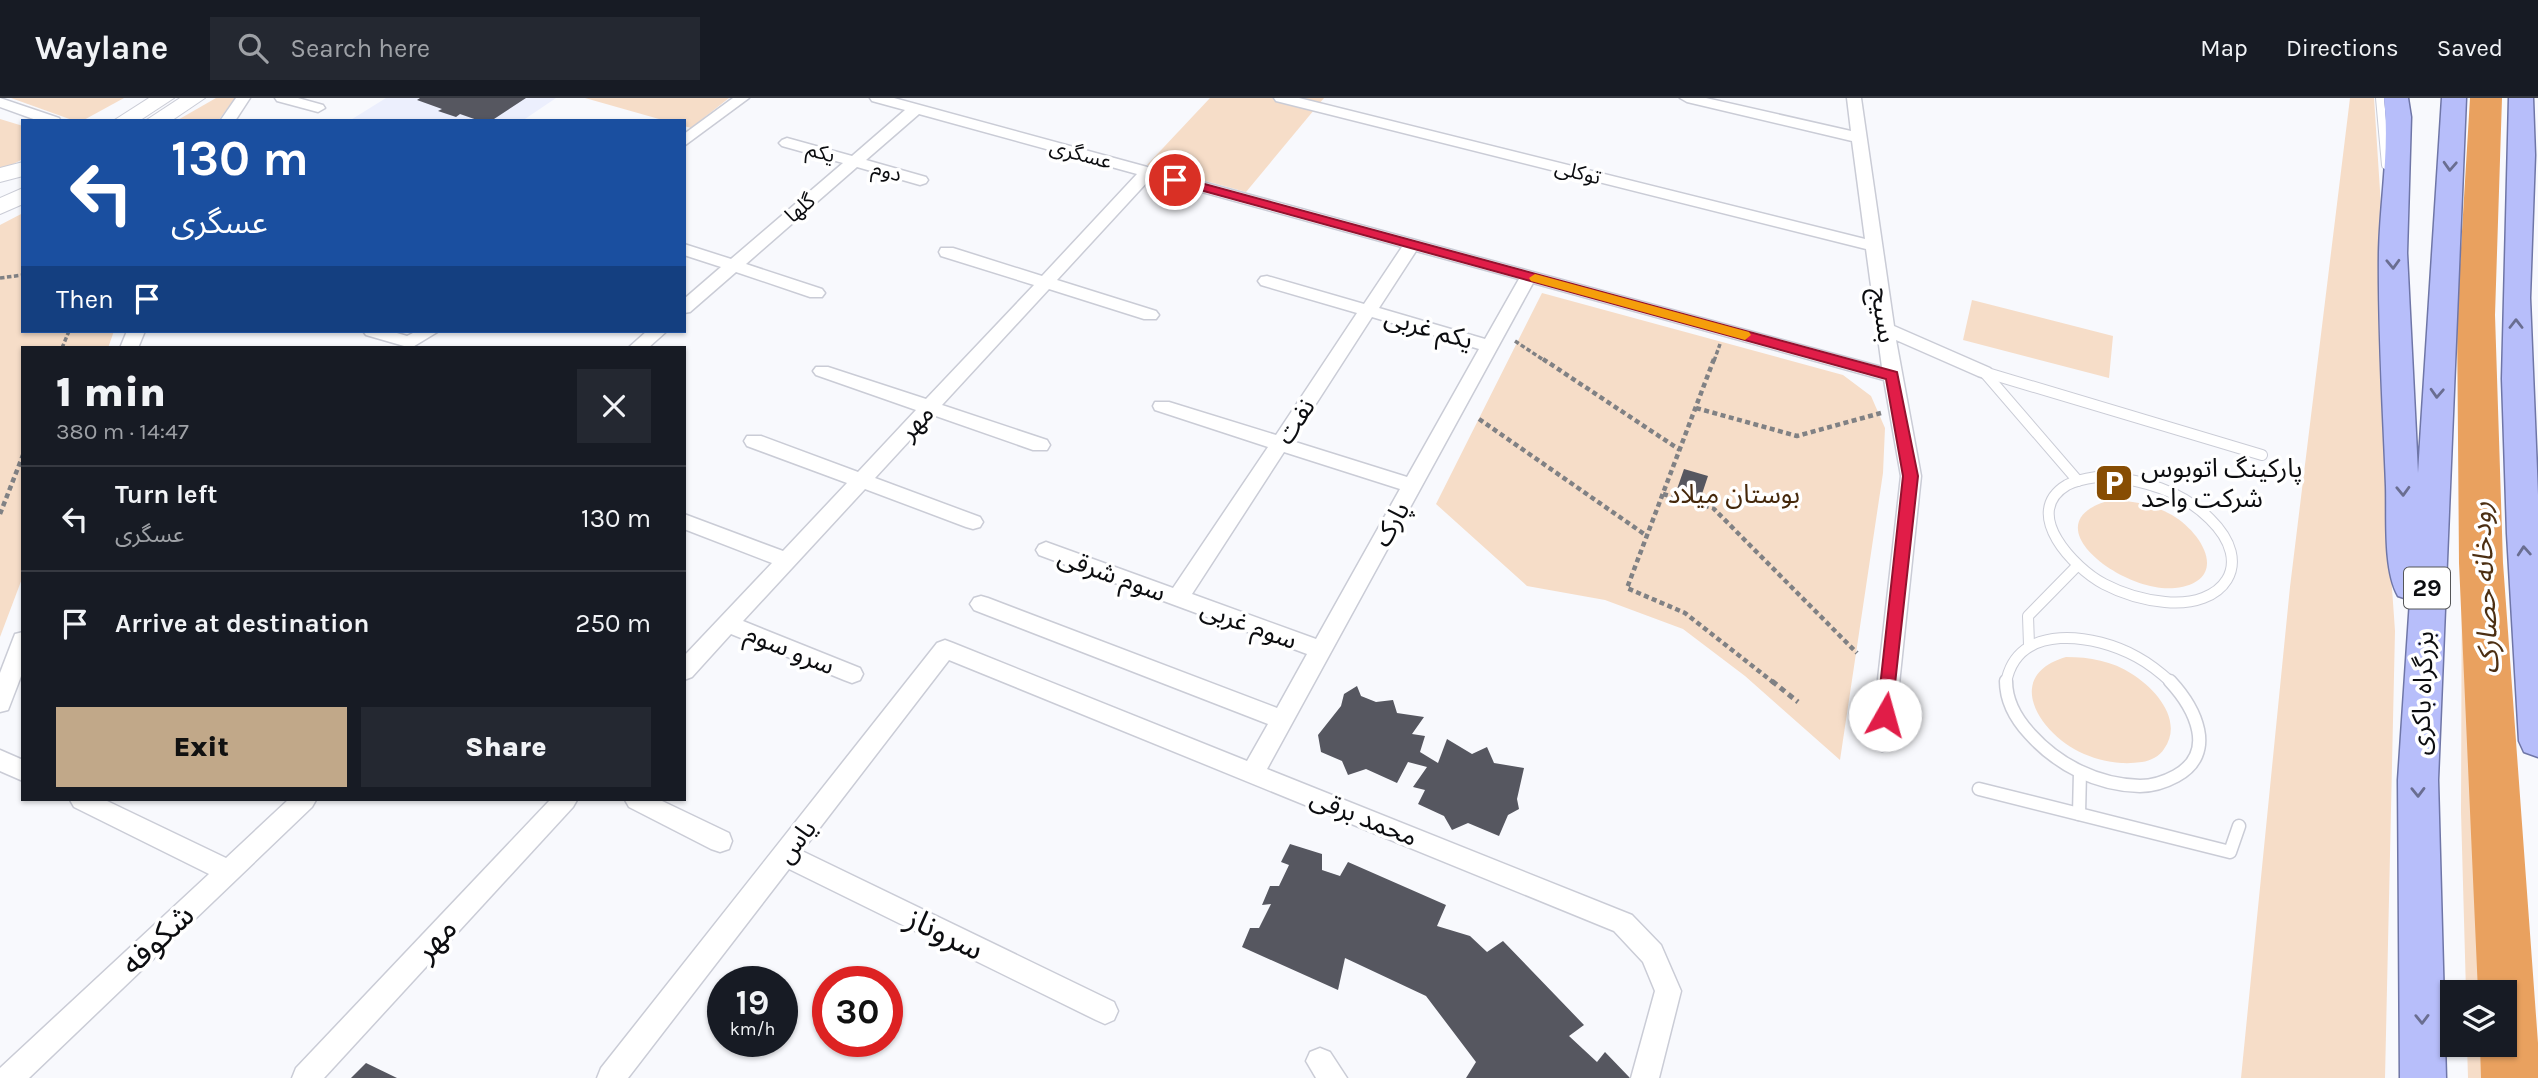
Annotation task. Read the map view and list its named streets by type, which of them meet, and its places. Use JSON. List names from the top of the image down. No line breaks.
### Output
{"streets":{"highway":["29","بزرگراه باکری"],"street":["یکم","عسگری","دوم","توکلی","گلها","بسیج","یکم غربی","نفت","مهر","پارک","سوم شرقی","سوم غربی","سرو سوم","محمد برقی","یاس","سروناز","شکوفه"]},"crossings":[["یکم","دوم"],["یکم","گلها"],["عسگری","گلها"],["عسگری","بسیج"],["عسگری","نفت"],["عسگری","مهر"],["عسگری","پارک"],["دوم","گلها"],["توکلی","بسیج"],["یکم غربی","نفت"],["یکم غربی","پارک"],["نفت","سوم شرقی"],["نفت","سوم غربی"],["مهر","سرو سوم"],["پارک","سوم غربی"],["پارک","محمد برقی"],["سوم شرقی","سوم غربی"],["محمد برقی","یاس"],["یاس","سروناز"]],"water":["رودخانه حصارک"],"parks":["بوستان میلاد"],"places":{"parking":["پارکینگ اتوبوس شرکت واحد"]},"page":{"header":"Waylane","search":"Search here","nav":["Map","Directions","Saved"],"turn":["130 m","عسگری"],"then":"Then","heading":["1 min","380 m · 14:47"],"list":[{"name":"Turn left","note":"عسگری","value":"130 m"},{"name":"Arrive at destination","value":"250 m"}],"buttons":["Exit","Share"],"speed":"19 km/h","limit":"30"}}
